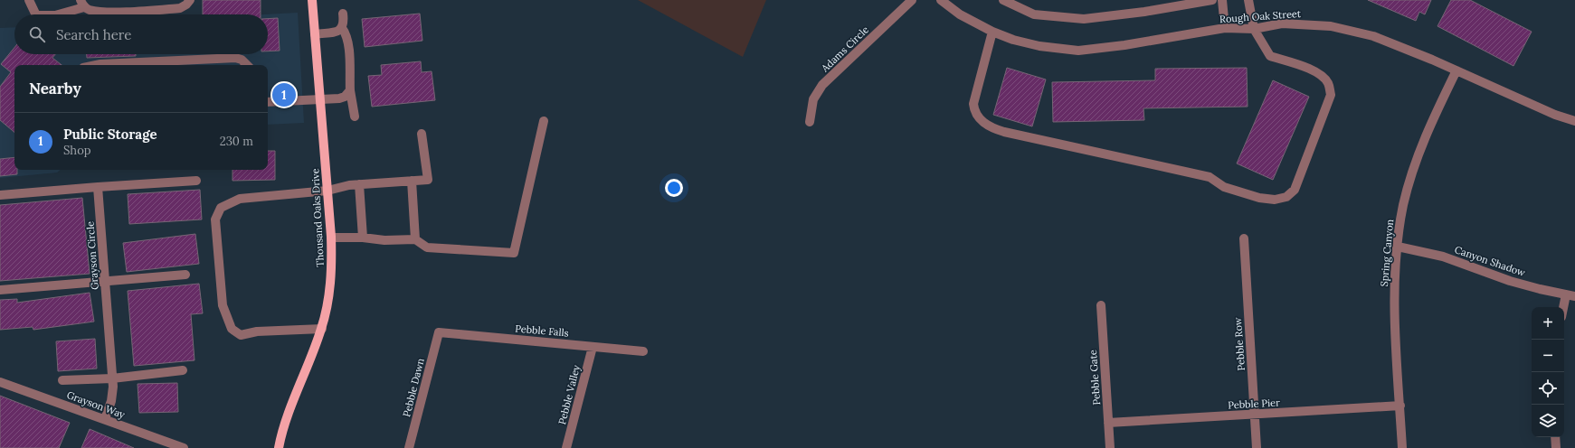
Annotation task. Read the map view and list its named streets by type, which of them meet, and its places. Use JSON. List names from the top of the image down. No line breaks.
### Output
{"streets":{"main road":["Thousand Oaks Drive"],"street":["Rough Oak Street","Adams Circle","Spring Canyon","Grayson Circle","Canyon Shadow","Pebble Falls","Pebble Row","Pebble Gate","Pebble Dawn","Pebble Valley","Pebble Pier","Grayson Way"]},"crossings":[["Rough Oak Street","Spring Canyon"],["Spring Canyon","Canyon Shadow"],["Spring Canyon","Pebble Pier"],["Grayson Circle","Grayson Way"],["Pebble Falls","Pebble Dawn"],["Pebble Falls","Pebble Valley"],["Pebble Row","Pebble Pier"],["Pebble Gate","Pebble Pier"]],"page":{"search":"Search here","heading":"Nearby","pins":"1","list":[{"mark":"1","name":"Public Storage","note":"Shop","value":"230 m"}],"map_buttons":["+","−"]}}
